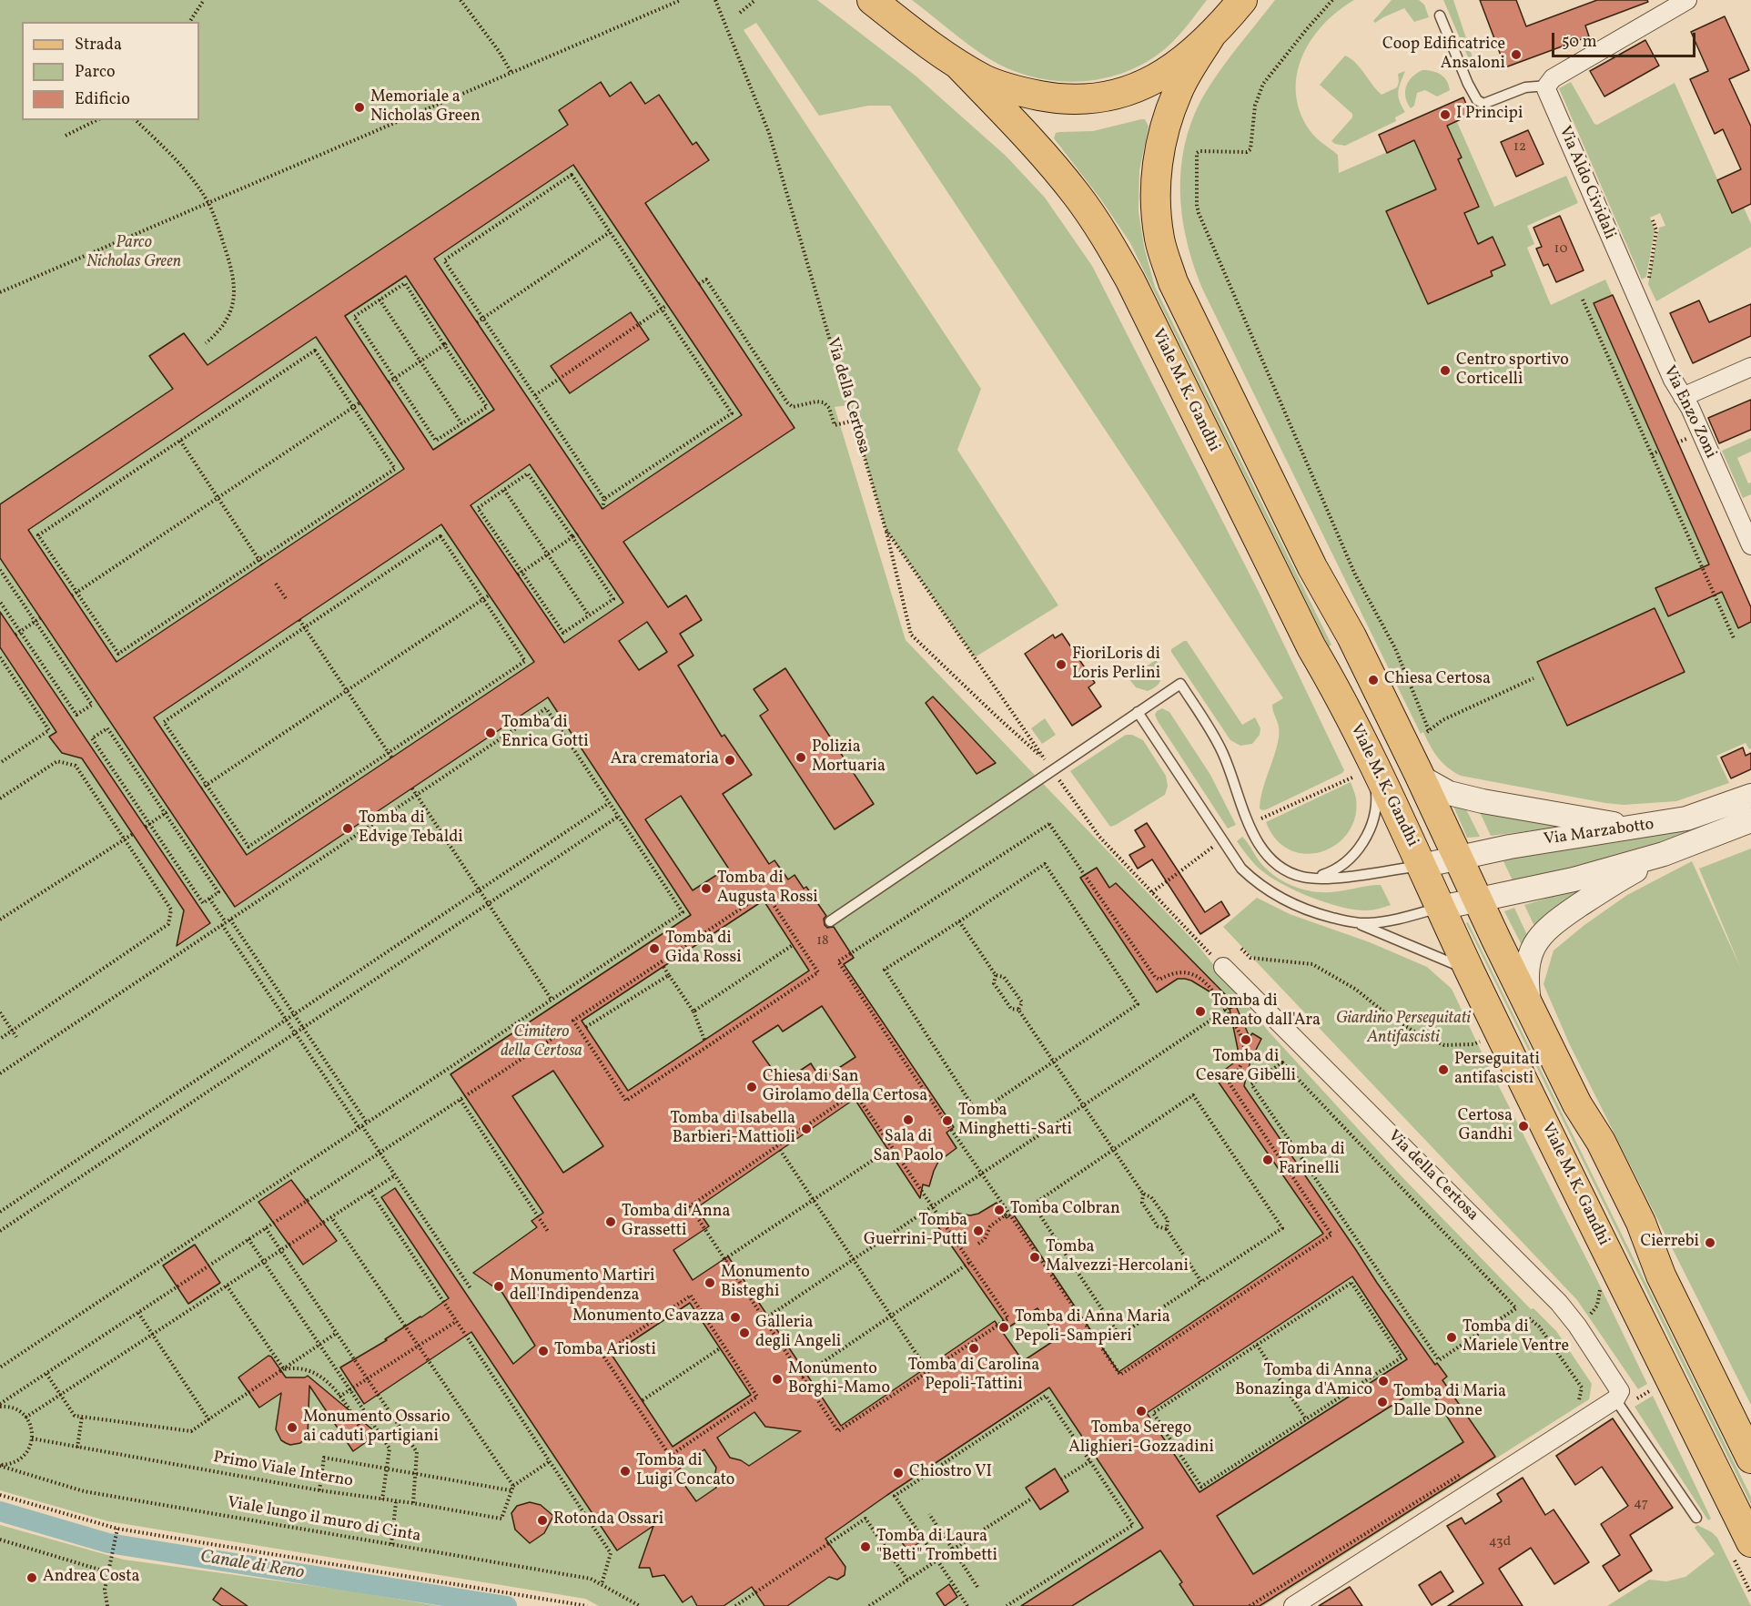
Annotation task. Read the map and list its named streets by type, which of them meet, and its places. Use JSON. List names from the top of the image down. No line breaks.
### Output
{"streets":{"main road":["Viale M. K. Gandhi"],"street":["Via Aldo Cividali","Via della Certosa","Via Enzo Zoni","Via Marzabotto"],"path":["Primo Viale Interno","Viale lungo il muro di Cinta"]},"crossings":[["Via Aldo Cividali","Via Enzo Zoni"],["Viale M. K. Gandhi","Via Marzabotto"]],"water":["Canale di Reno"],"parks":["Parco Nicholas Green","Giardino Perseguitati Antifascisti","Cimitero della Certosa"],"places":["Coop Edificatrice Ansaloni","Memoriale a Nicholas Green","I Principi","Centro sportivo Corticelli","FioriLoris di Loris Perlini","Chiesa Certosa","Tomba di Enrica Gotti","Polizia Mortuaria","Ara crematoria","Tomba di Edvige Tebaldi","Tomba di Augusta Rossi","Tomba di Gida Rossi","Tomba di Renato dall'Ara","Tomba di Cesare Gibelli","Perseguitati antifascisti","Chiesa di San Girolamo della Certosa","Sala di San Paolo","Tomba Minghetti-Sarti","Certosa Gandhi","Tomba di Isabella Barbieri-Mattioli","Tomba di Farinelli","Tomba Colbran","Tomba di Anna Grassetti","Tomba Guerrini-Putti","Cierrebi","Tomba Malvezzi-Hercolani","Monumento Bisteghi","Monumento Martiri dell'Indipendenza","Monumento Cavazza","Tomba di Anna Maria Pepoli-Sampieri","Galleria degli Angeli","Tomba di Mariele Ventre","Tomba di Carolina Pepoli-Tattini","Tomba Ariosti","Monumento Borghi-Mamo","Tomba di Anna Bonazinga d'Amico","Tomba di Maria Dalle Donne","Tomba Serego Alighieri-Gozzadini","Monumento Ossario ai caduti partigiani","Tomba di Luigi Concato","Chiostro VI","Rotonda Ossari","Tomba di Laura \"Betti\" Trombetti","Andrea Costa"],"house_numbers":["12","10","18","47","43d"],"legend":["Strada","Parco","Edificio"],"scale_bar":"50 m"}
